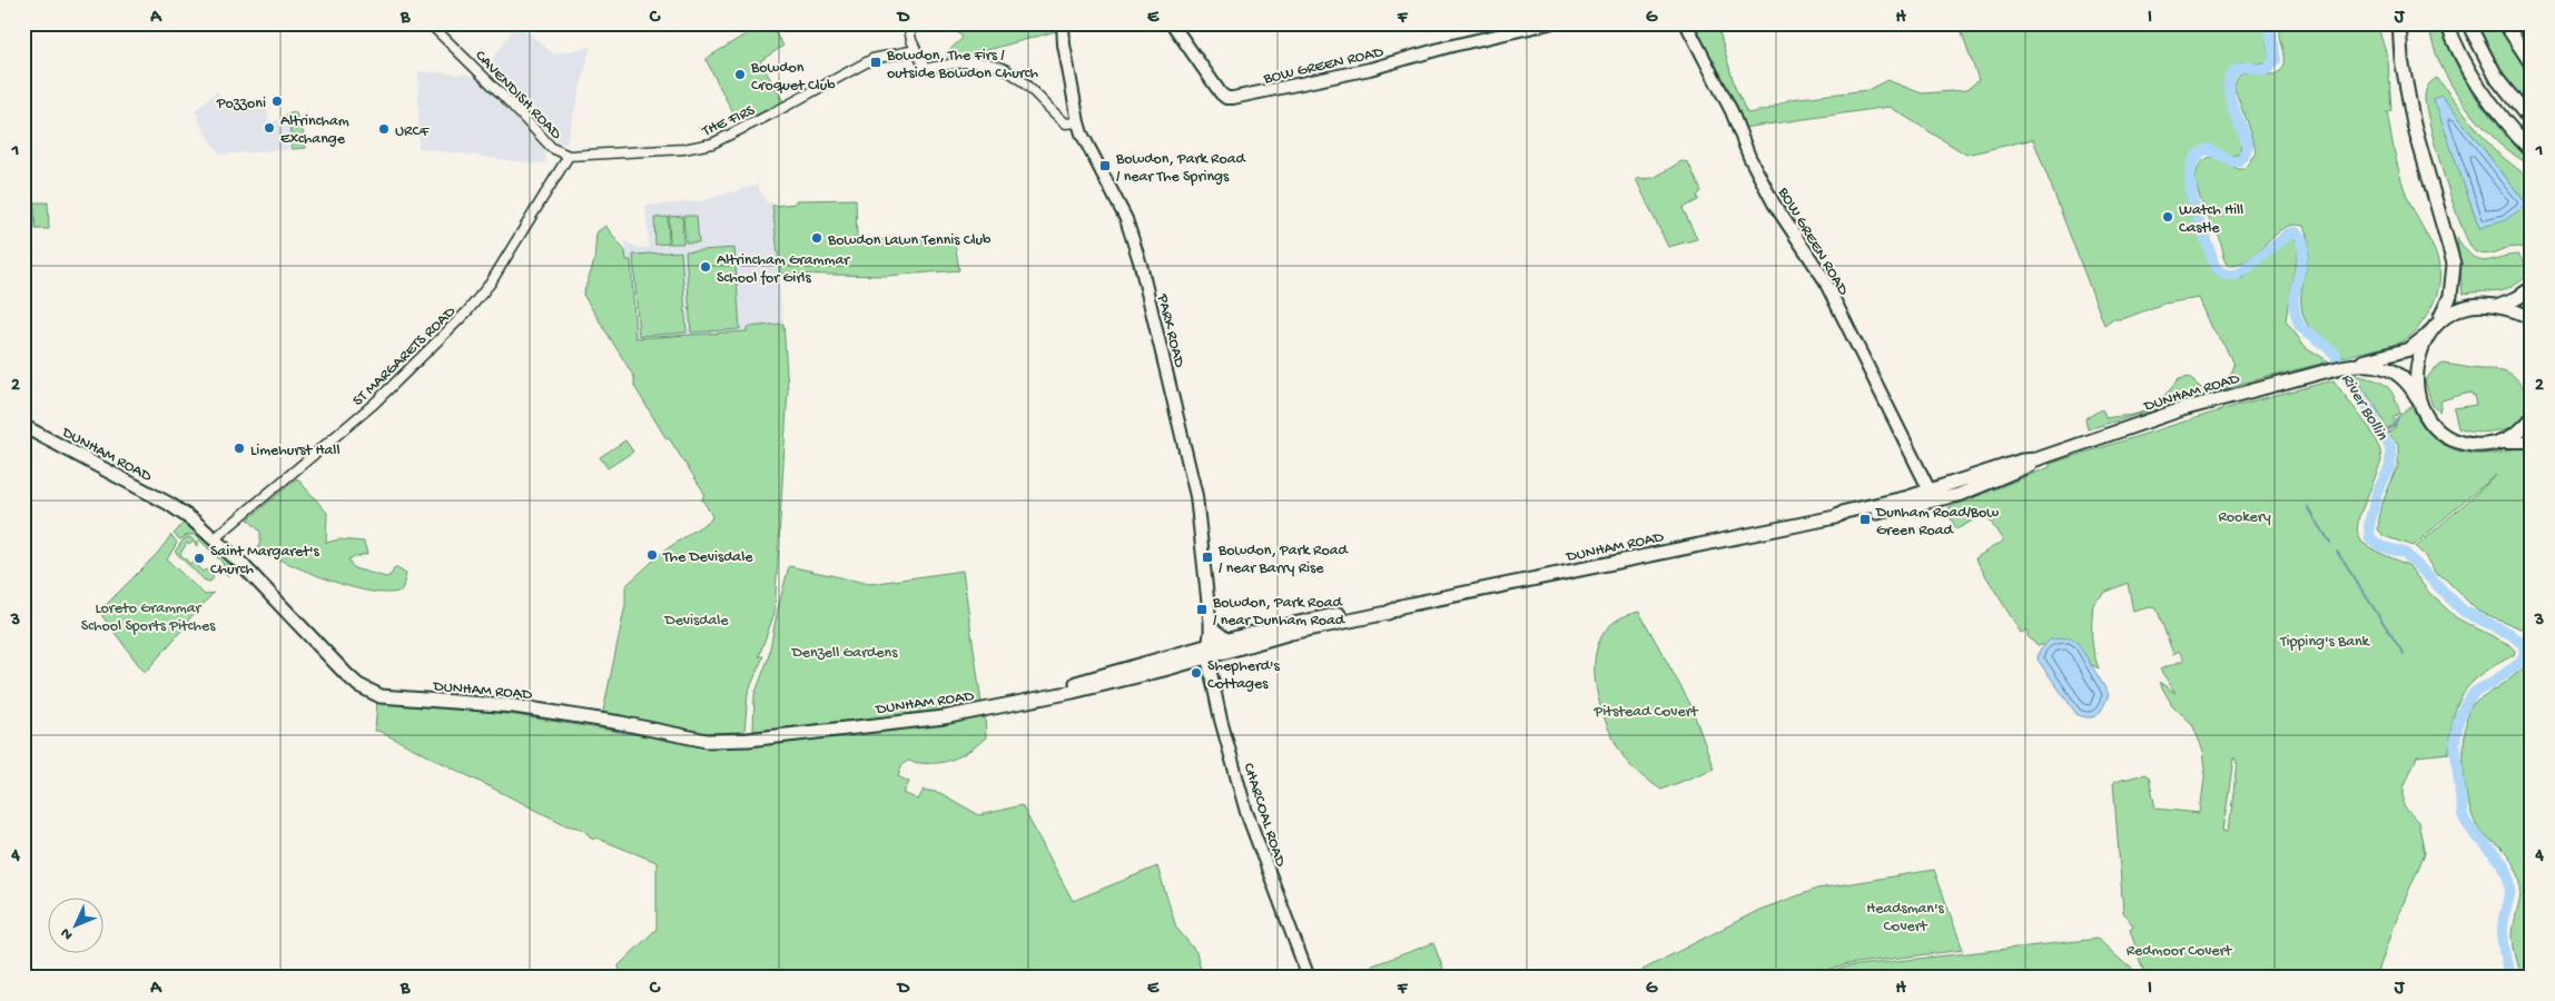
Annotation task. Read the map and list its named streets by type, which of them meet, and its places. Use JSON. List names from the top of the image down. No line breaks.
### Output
{"streets":{"highway":["DUNHAM ROAD"],"main road":["BOW GREEN ROAD","PARK ROAD","CHARCOAL ROAD"],"street":["CAVENDISH ROAD","THE FIRS","ST MARGARETS ROAD"]},"crossings":[["BOW GREEN ROAD","DUNHAM ROAD"],["CAVENDISH ROAD","THE FIRS"],["CAVENDISH ROAD","ST MARGARETS ROAD"],["THE FIRS","ST MARGARETS ROAD"],["PARK ROAD","DUNHAM ROAD"],["PARK ROAD","CHARCOAL ROAD"],["ST MARGARETS ROAD","DUNHAM ROAD"],["DUNHAM ROAD","CHARCOAL ROAD"]],"water":["River Bollin"],"parks":["Rookery","Loreto Grammar School Sports Pitches","Devisdale","Tipping's Bank","Denzell Gardens","Pitstead Covert","Headsman's Covert","Redmoor Covert"],"places":{"transit":["Bowdon, The Firs / outside Bowdon Church","Bowdon, Park Road / near The Springs","Dunham Road/Bow Green Road","Bowdon, Park Road / near Barry Rise","Bowdon, Park Road / near Dunham Road"],"other":["Bowdon Croquet Club","Pozzoni","Altrincham Exchange","URCF","Watch Hill Castle","Bowdon Lawn Tennis Club","Altrincham Grammar School for Girls","Limehurst Hall","The Devisdale","Saint Margaret's Church","Shepherd's Cottages"]},"north":"bottom left","grid":{"columns":["A","B","C","D","E","F","G","H","I","J"],"rows":["1","2","3","4"]}}
